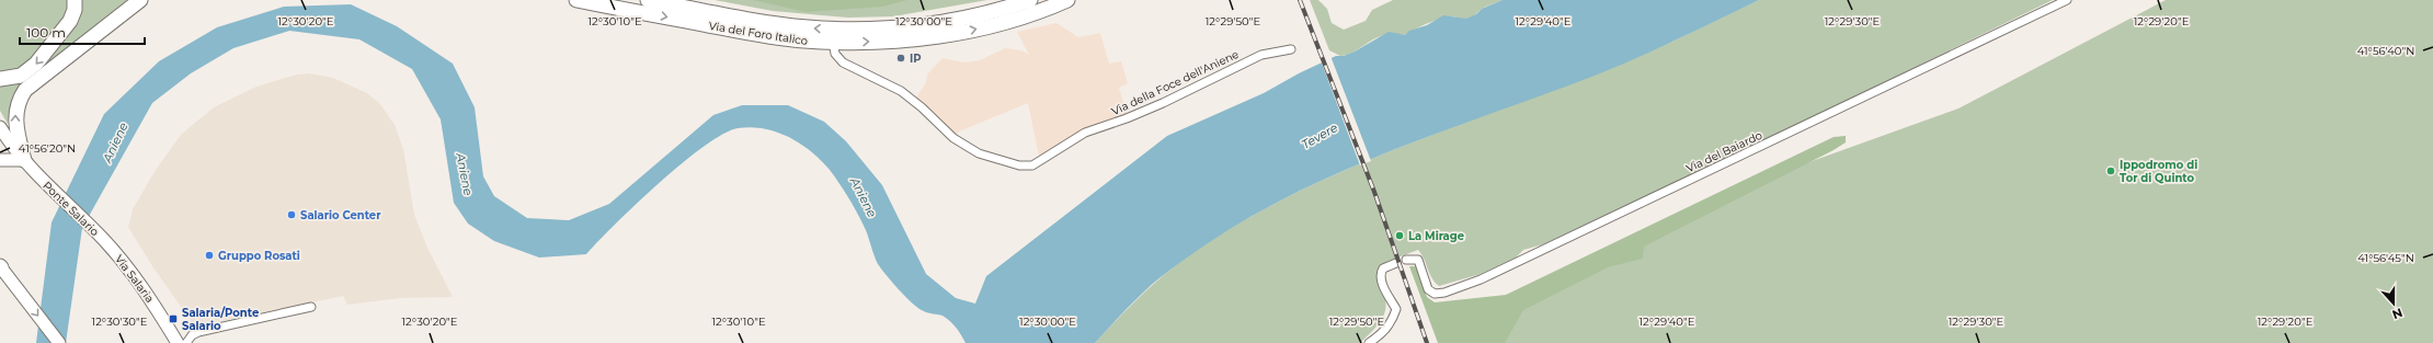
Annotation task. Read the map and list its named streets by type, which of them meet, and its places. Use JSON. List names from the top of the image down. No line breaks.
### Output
{"streets":{"highway":["Via del Foro Italico"],"main road":["Ponte Salario","Via Salaria"],"street":["Via della Foce dell'Aniene","Via del Baiardo"]},"crossings":[["Via del Foro Italico","Via della Foce dell'Aniene"],["Ponte Salario","Via Salaria"]],"water":["Tevere","Aniene"],"places":{"other":["IP","Ippodromo di Tor di Quinto","Salario Center","La Mirage","Gruppo Rosati"],"transit":["Salaria/Ponte Salario"]},"scale_bar":"100 m","north":"bottom","coordinates":["12°30'00\"E","12°29'50\"E","12°29'40\"E","12°29'30\"E","12°29'20\"E","12°30'20\"E","12°30'10\"E","41°56'40\"N","41°56'20\"N","41°56'45\"N","12°30'30\"E"]}
